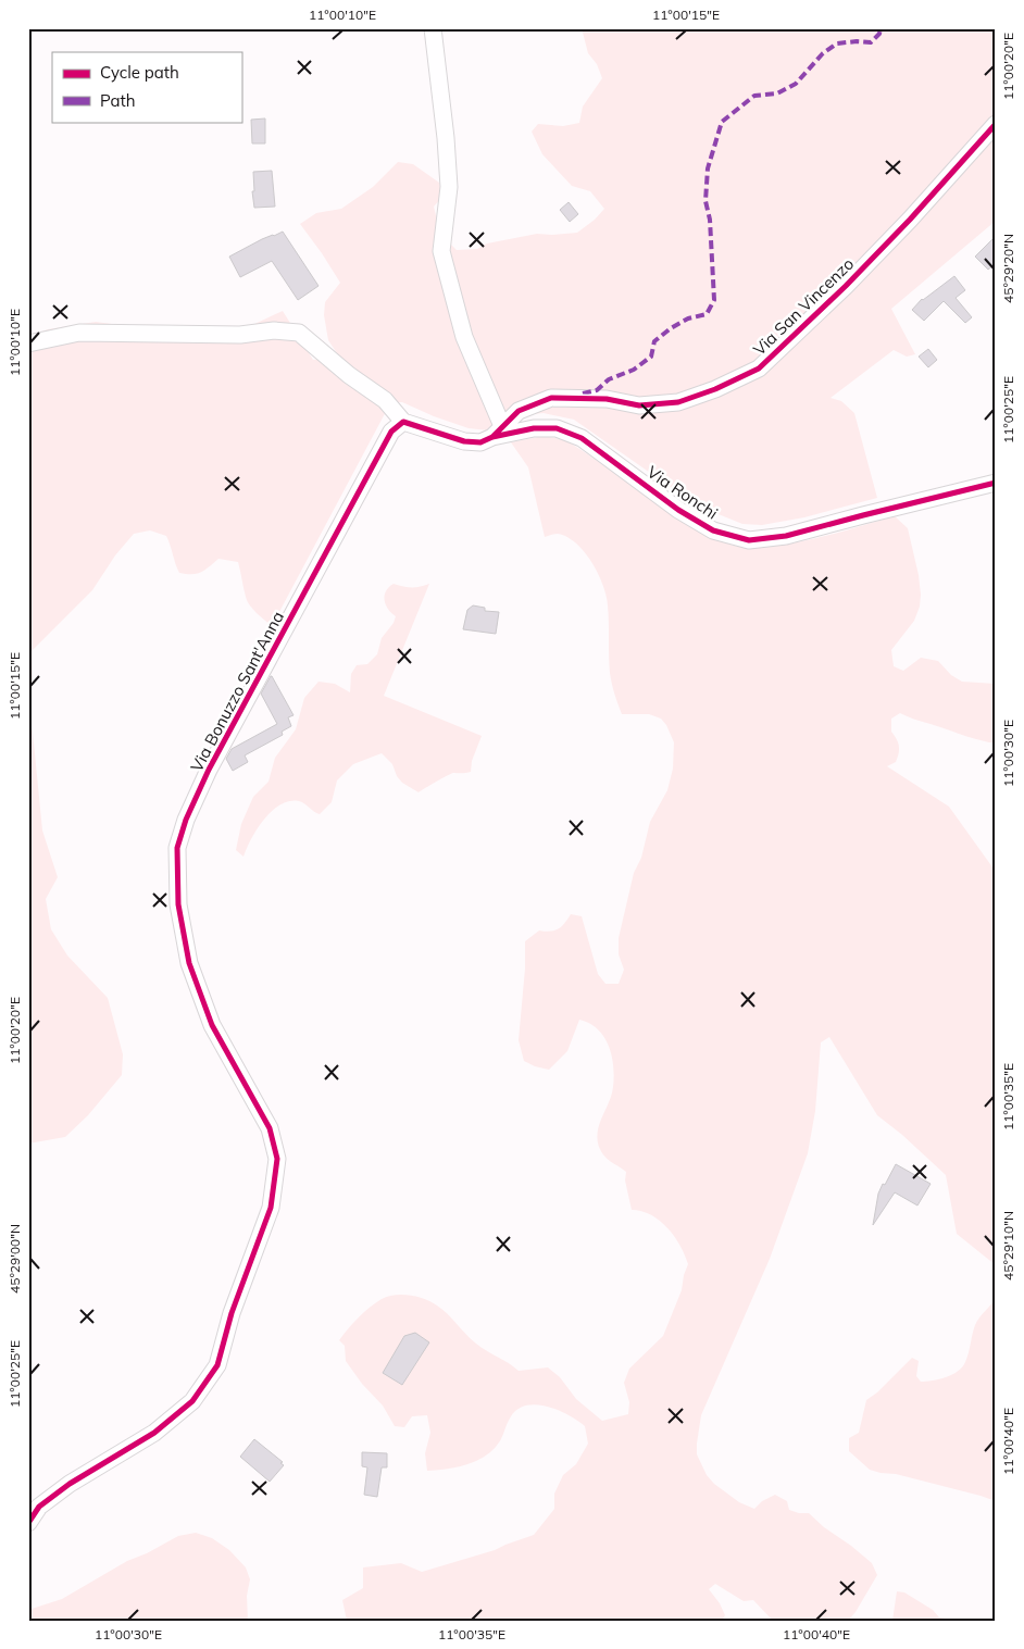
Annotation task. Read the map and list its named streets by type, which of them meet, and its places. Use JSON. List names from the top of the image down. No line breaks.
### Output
{"streets":{"street":["Via San Vincenzo","Via Ronchi","Via Bonuzzo Sant'Anna"]},"crossings":[["Via San Vincenzo","Via Ronchi"]],"legend":["Cycle path","Path"],"coordinates":["11°00'10\"E","11°00'15\"E","11°00'20\"E","45°29'20\"N","11°00'25\"E","11°00'30\"E","11°00'35\"E","45°29'10\"N","45°29'00\"N","11°00'40\"E"]}
